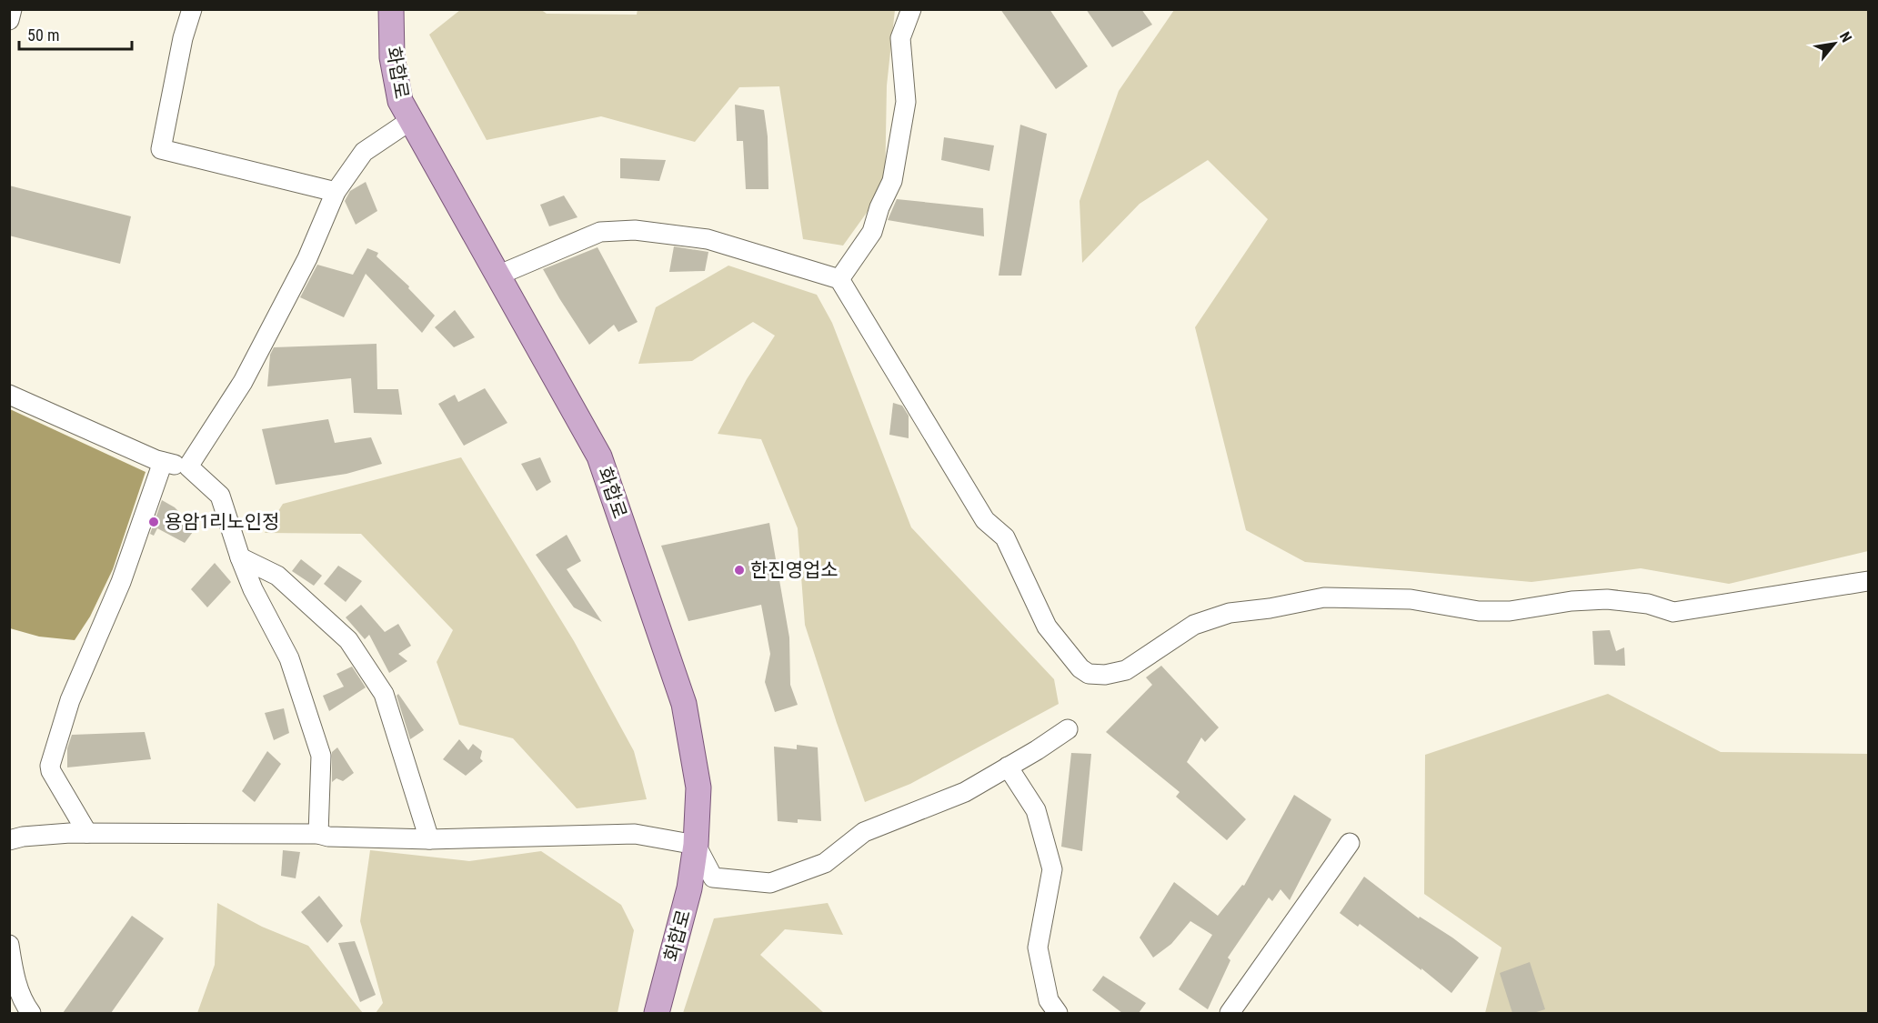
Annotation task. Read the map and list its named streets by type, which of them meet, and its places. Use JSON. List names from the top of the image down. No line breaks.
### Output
{"streets":{"main road":["화합로"]},"places":["용암1리노인정","한진영업소"],"scale_bar":"50 m","north":"top right"}
